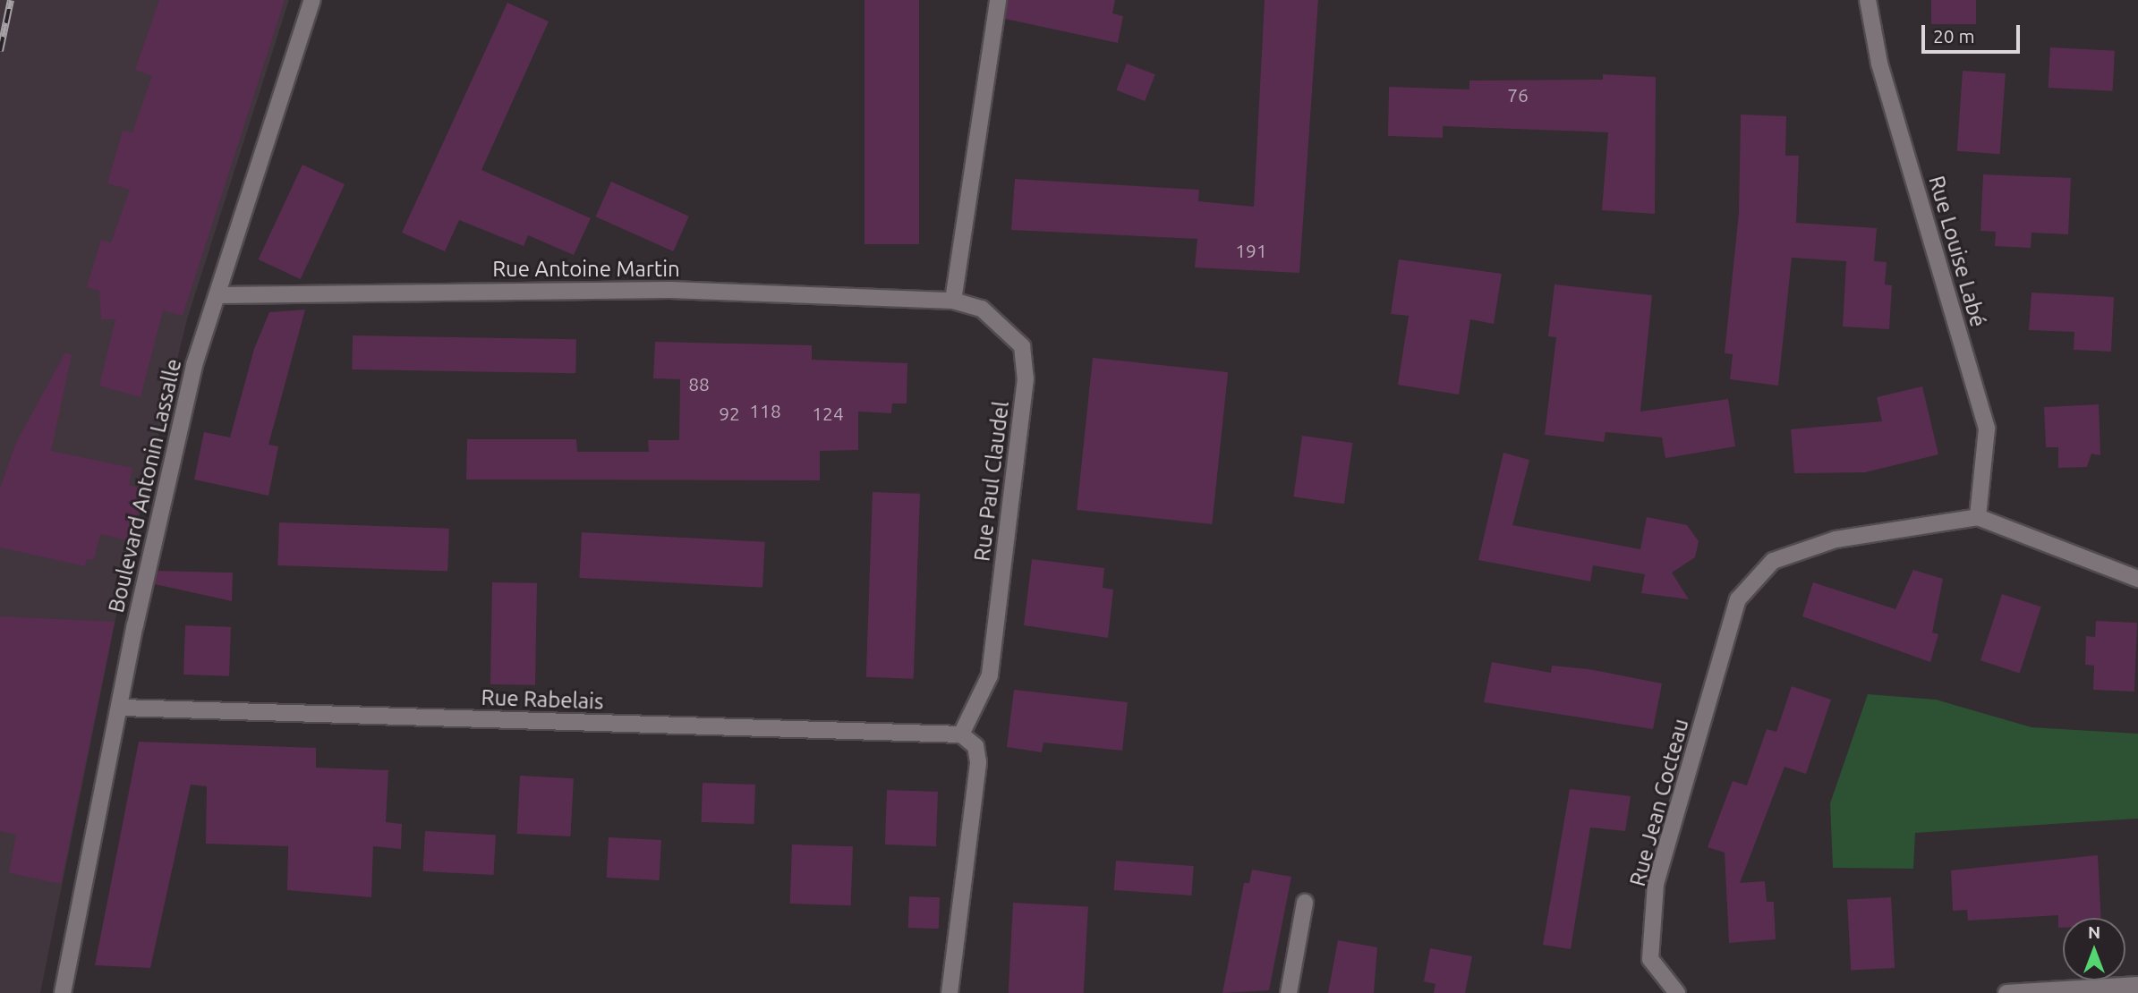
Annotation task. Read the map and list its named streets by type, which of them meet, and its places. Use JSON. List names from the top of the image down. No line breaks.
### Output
{"streets":{"street":["Rue Louise Labé","Rue Antoine Martin","Rue Paul Claudel","Boulevard Antonin Lassalle","Rue Rabelais","Rue Jean Cocteau"]},"crossings":[["Rue Louise Labé","Rue Jean Cocteau"],["Rue Antoine Martin","Rue Paul Claudel"],["Rue Antoine Martin","Boulevard Antonin Lassalle"],["Rue Paul Claudel","Rue Rabelais"],["Boulevard Antonin Lassalle","Rue Rabelais"]],"house_numbers":["76","191","88","118","92","124"],"scale_bar":"20 m","north":"top"}
